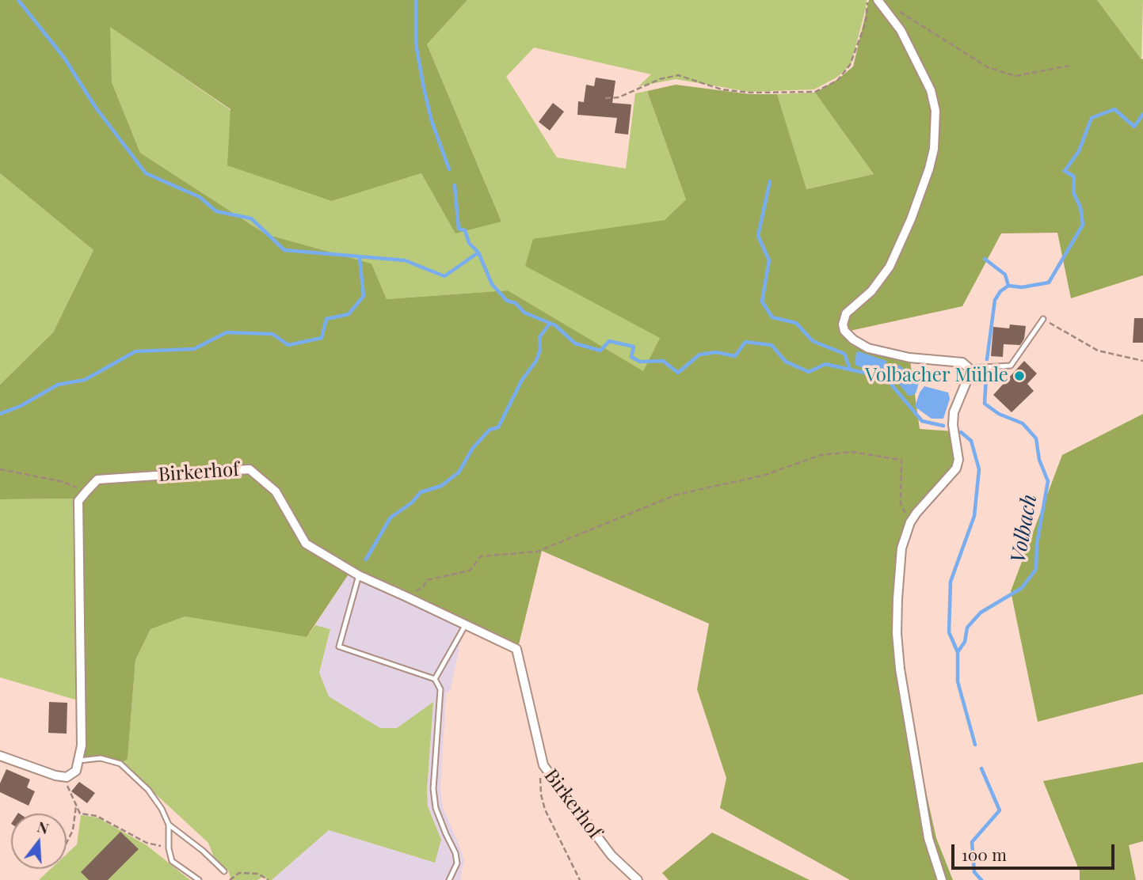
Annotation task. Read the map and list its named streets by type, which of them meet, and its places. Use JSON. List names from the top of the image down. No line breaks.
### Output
{"streets":{"street":["Birkerhof"]},"water":["Volbach"],"places":["Volbacher Mühle"],"scale_bar":"100 m","north":"top"}
